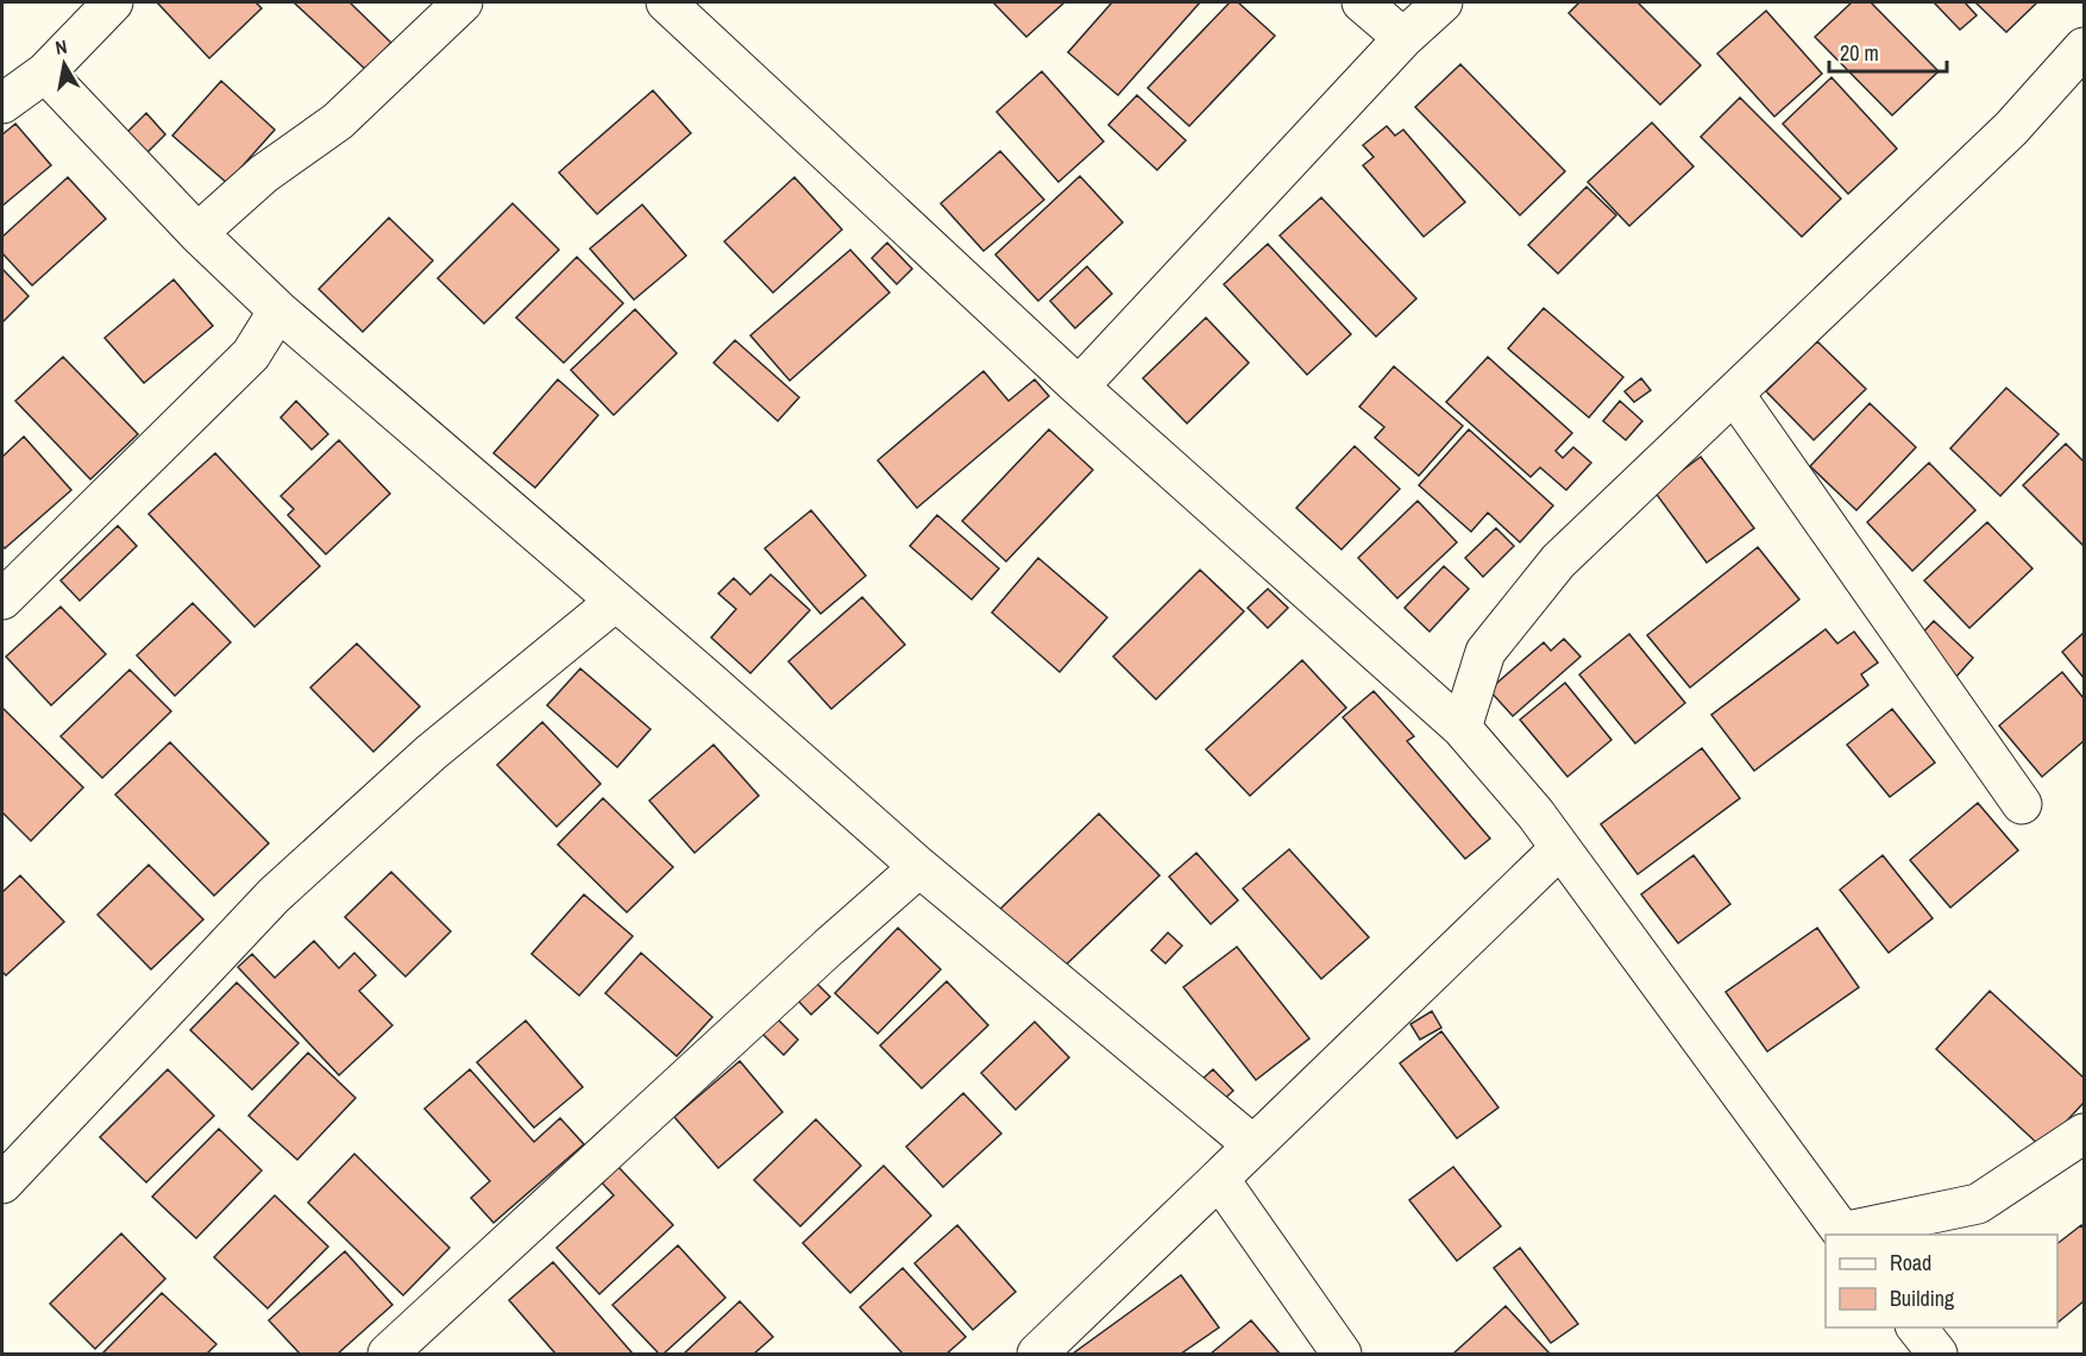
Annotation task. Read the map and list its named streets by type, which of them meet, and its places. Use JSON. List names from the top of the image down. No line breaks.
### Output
{"legend":["Road","Building"],"scale_bar":"20 m","north":"top"}
